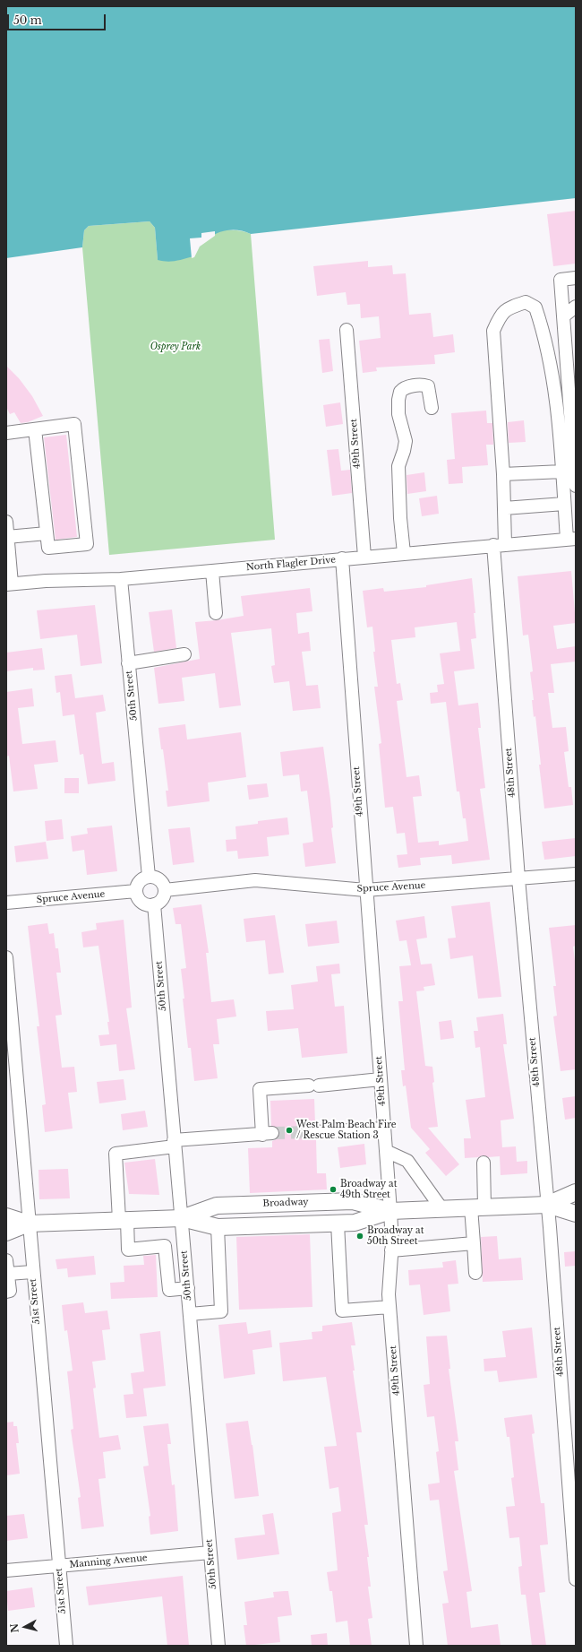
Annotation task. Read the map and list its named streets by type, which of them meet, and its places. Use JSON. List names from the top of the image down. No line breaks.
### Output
{"streets":{"main road":["Broadway"],"street":["49th Street","North Flagler Drive","50th Street","48th Street","Spruce Avenue","51st Street","Manning Avenue"]},"crossings":[["49th Street","North Flagler Drive"],["49th Street","Spruce Avenue"],["49th Street","Broadway"],["North Flagler Drive","50th Street"],["North Flagler Drive","48th Street"],["50th Street","Spruce Avenue"],["50th Street","Broadway"],["50th Street","Manning Avenue"],["48th Street","Spruce Avenue"],["48th Street","Broadway"],["Broadway","51st Street"],["51st Street","Manning Avenue"]],"parks":["Osprey Park"],"places":["West Palm Beach Fire / Rescue Station 3","Broadway at 49th Street","Broadway at 50th Street"],"scale_bar":"50 m","north":"left"}
